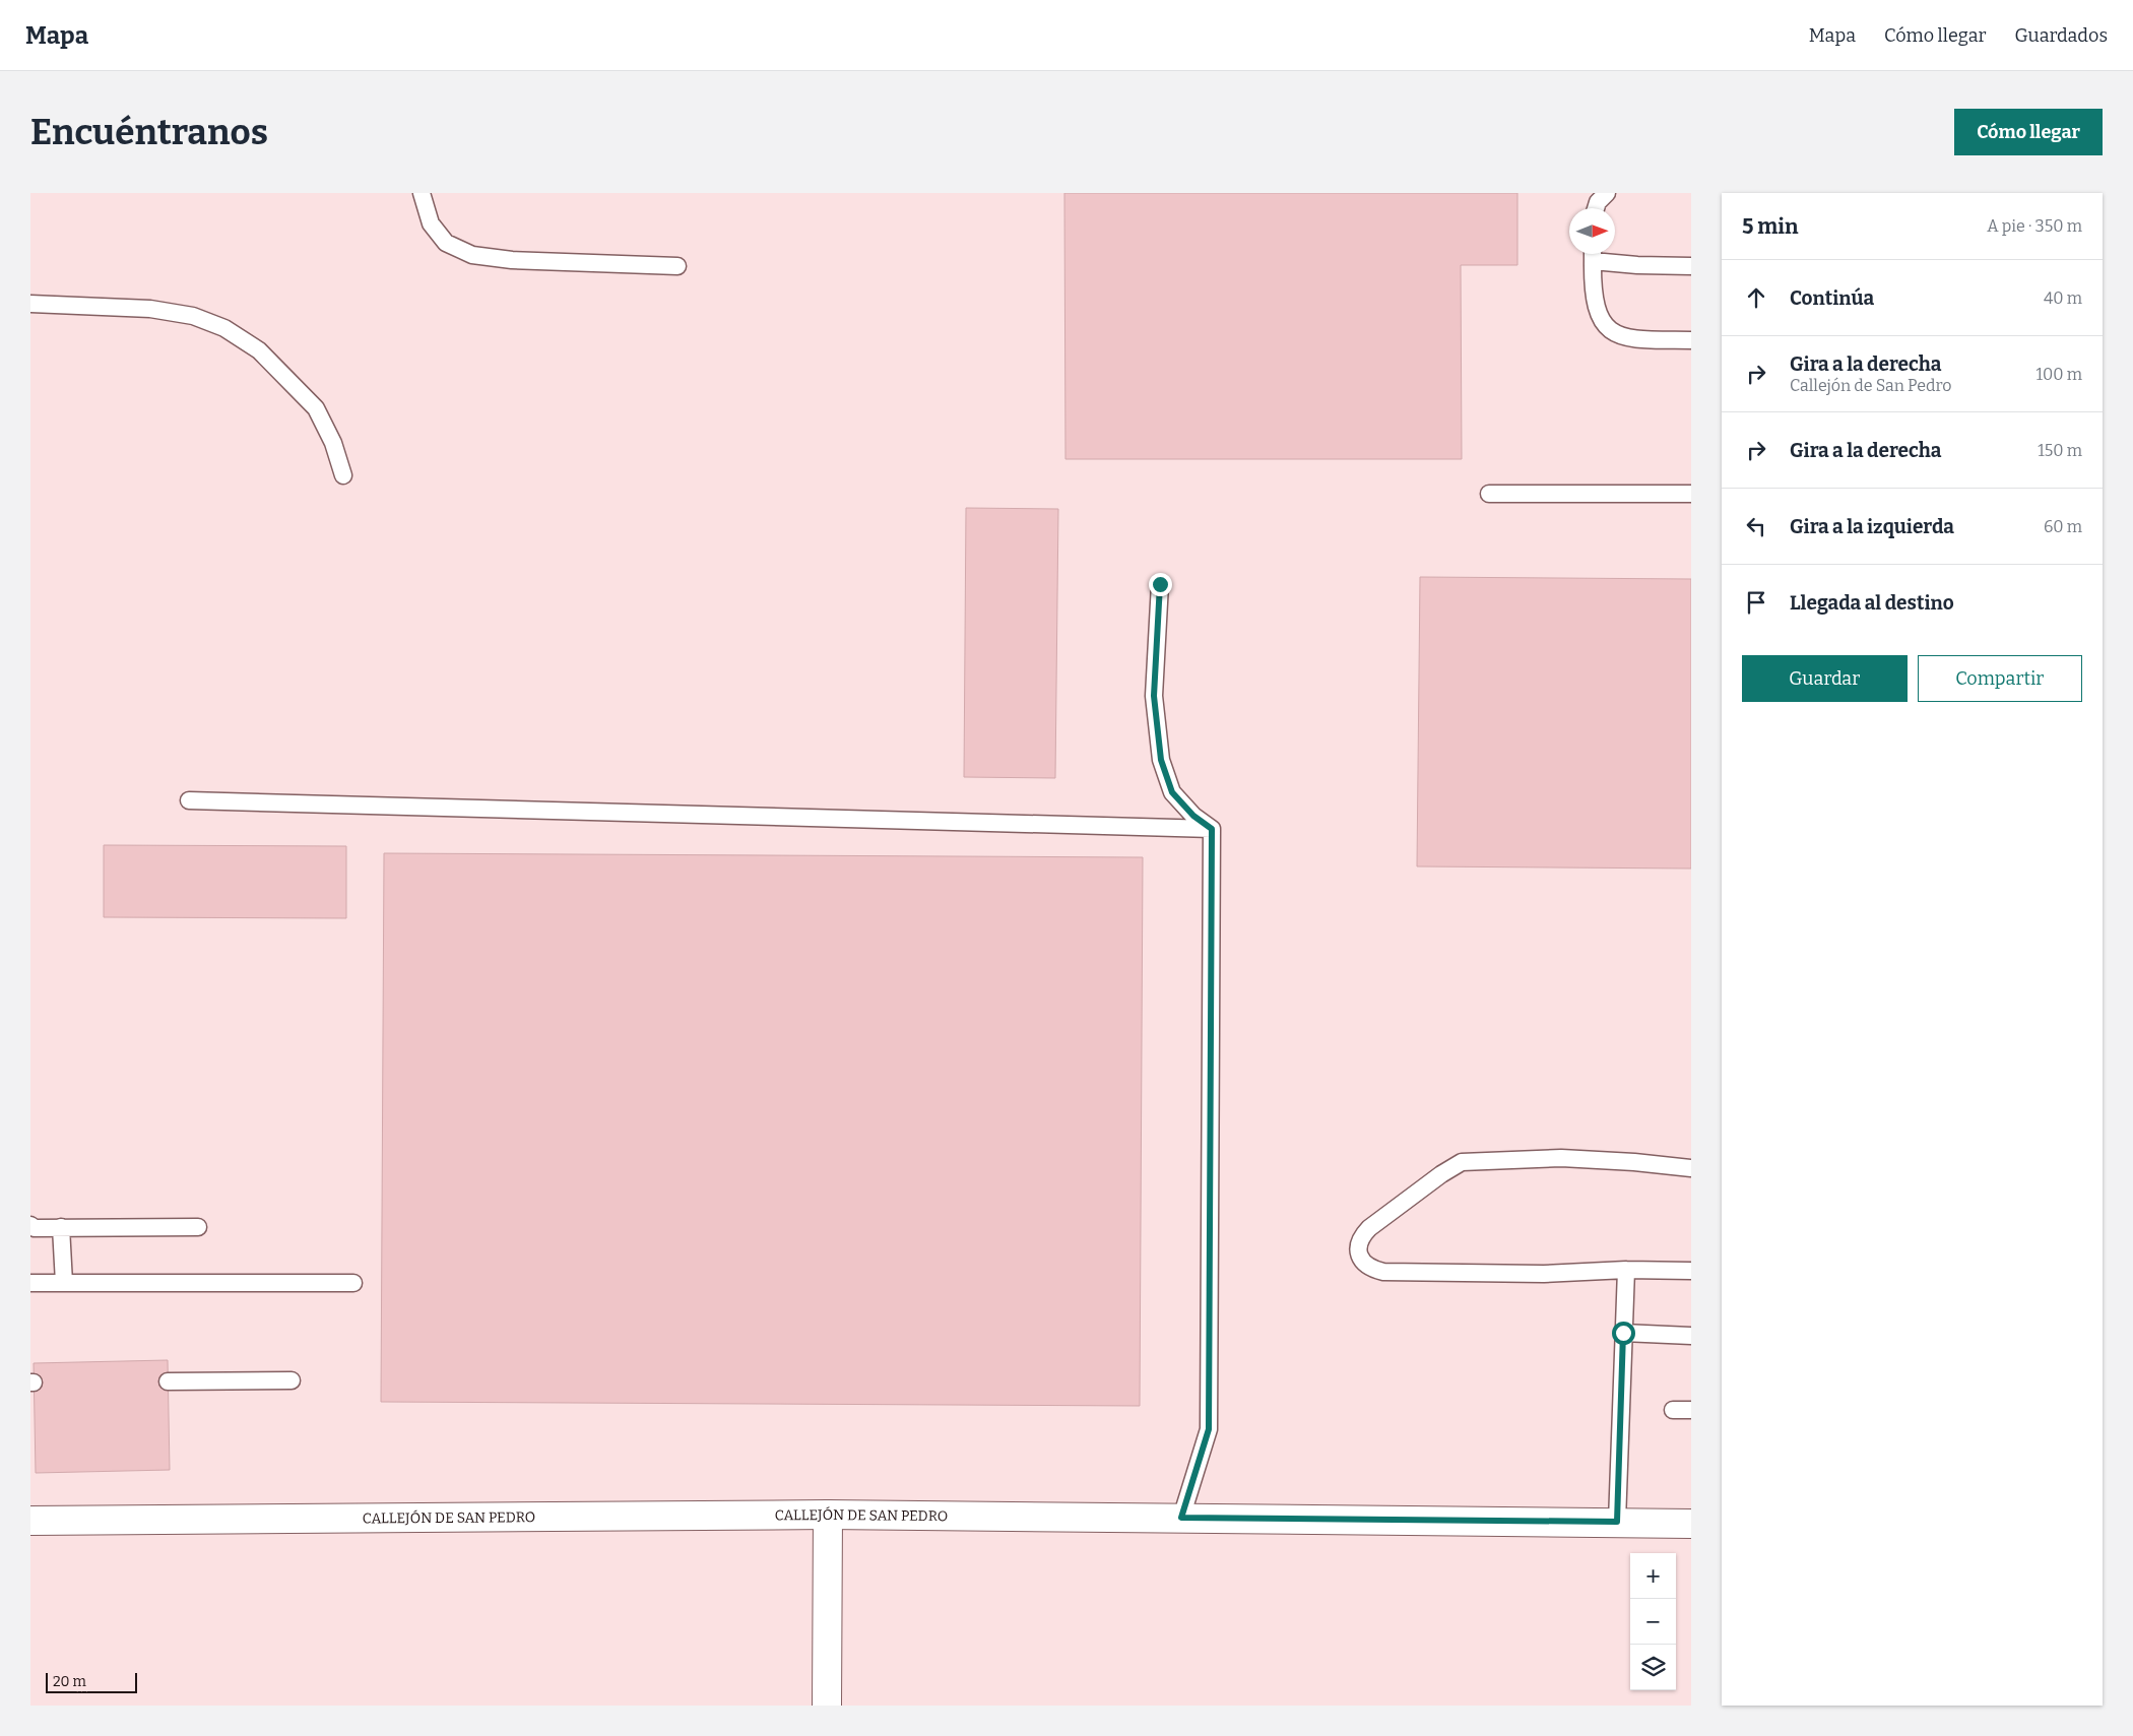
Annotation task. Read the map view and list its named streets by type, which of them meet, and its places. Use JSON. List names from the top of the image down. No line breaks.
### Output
{"streets":{"main road":["CALLEJÓN DE SAN PEDRO"]},"scale_bar":"20 m","north":"right","page":{"header":"Mapa","nav":["Mapa","Cómo llegar","Guardados"],"buttons":["Cómo llegar",["Guardar","Compartir"]],"title":"Encuéntranos","heading":["5 min","A pie · 350 m"],"list":[["Continúa","40 m"],["Gira a la derecha","Callejón de San Pedro","100 m"],["Gira a la derecha","150 m"],["Gira a la izquierda","60 m"],"Llegada al destino"],"map_buttons":["+","−"],"scale":"20 m"}}
